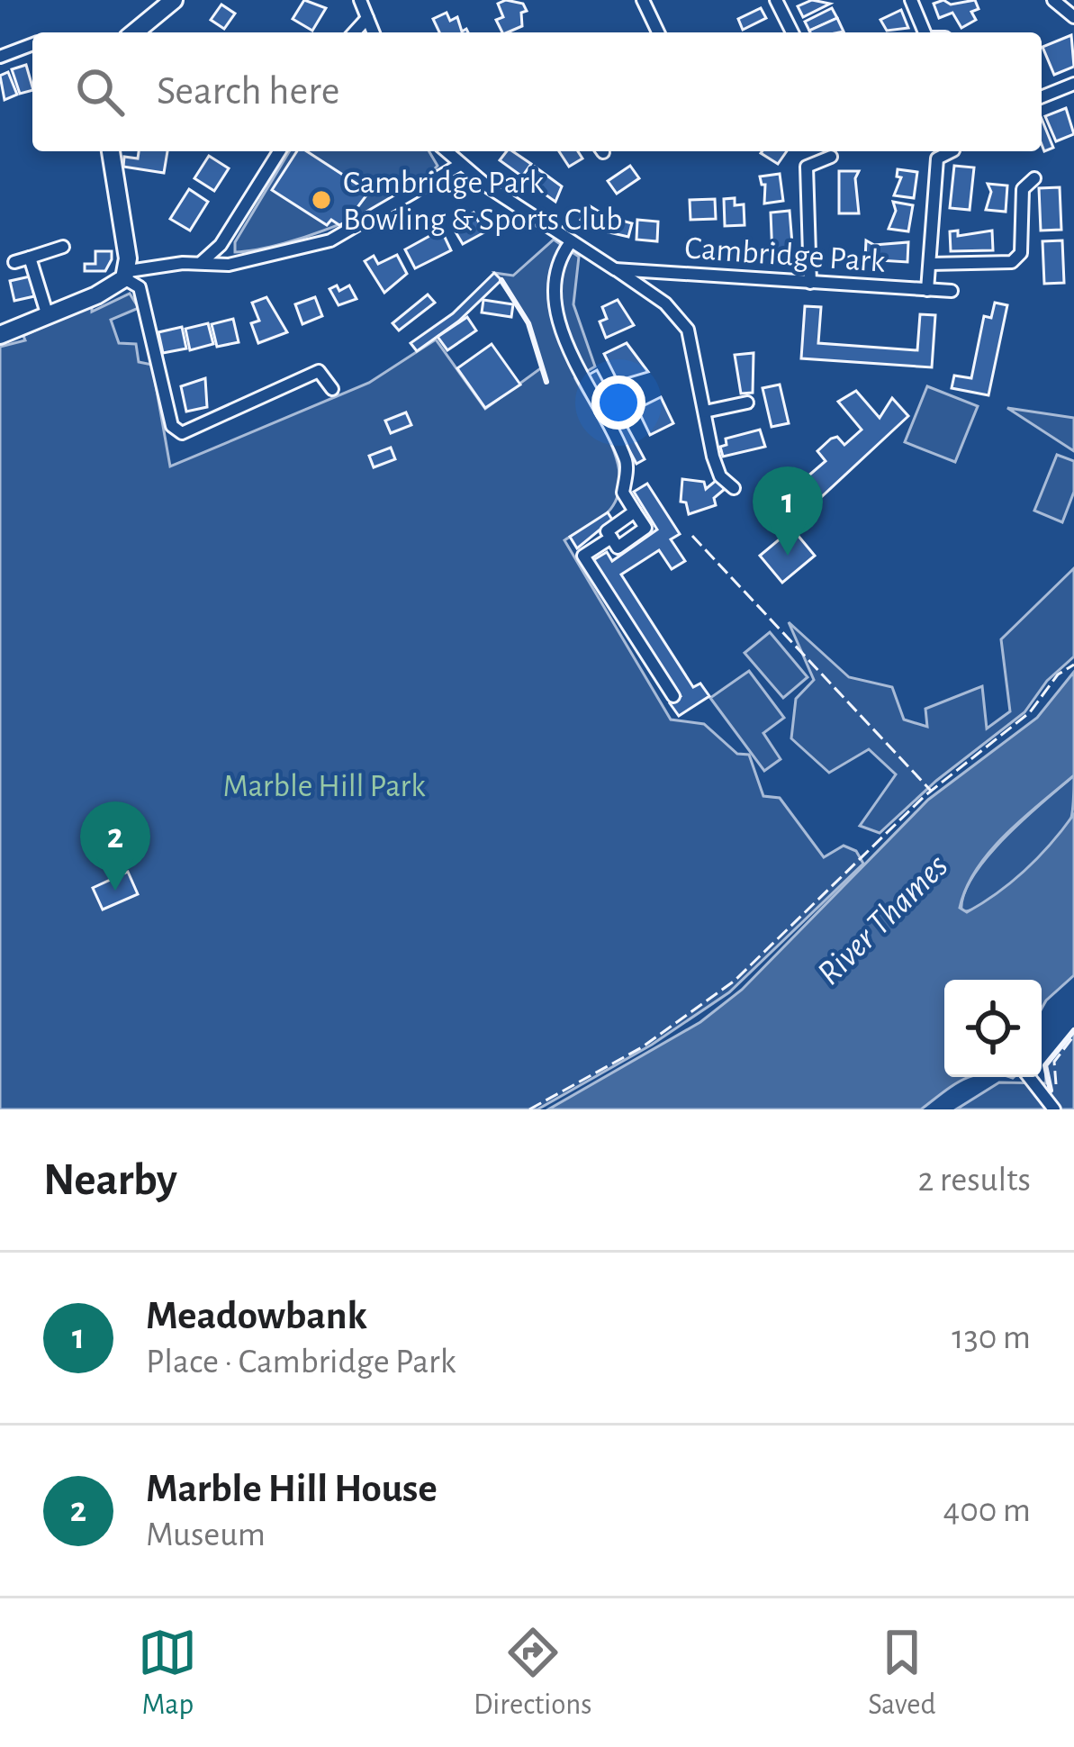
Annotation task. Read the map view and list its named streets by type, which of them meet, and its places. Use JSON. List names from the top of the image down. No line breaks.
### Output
{"streets":{"street":["Cambridge Park"]},"water":["River Thames"],"parks":["Marble Hill Park"],"places":["Cambridge Park Bowling & Sports Club"],"page":{"search":"Search here","pins":["1","2"],"heading":["Nearby","2 results"],"list":[{"mark":"1","name":"Meadowbank","note":"Place · Cambridge Park","value":"130 m"},{"mark":"2","name":"Marble Hill House","note":"Museum","value":"400 m"}],"nav":["Map","Directions","Saved"]}}
